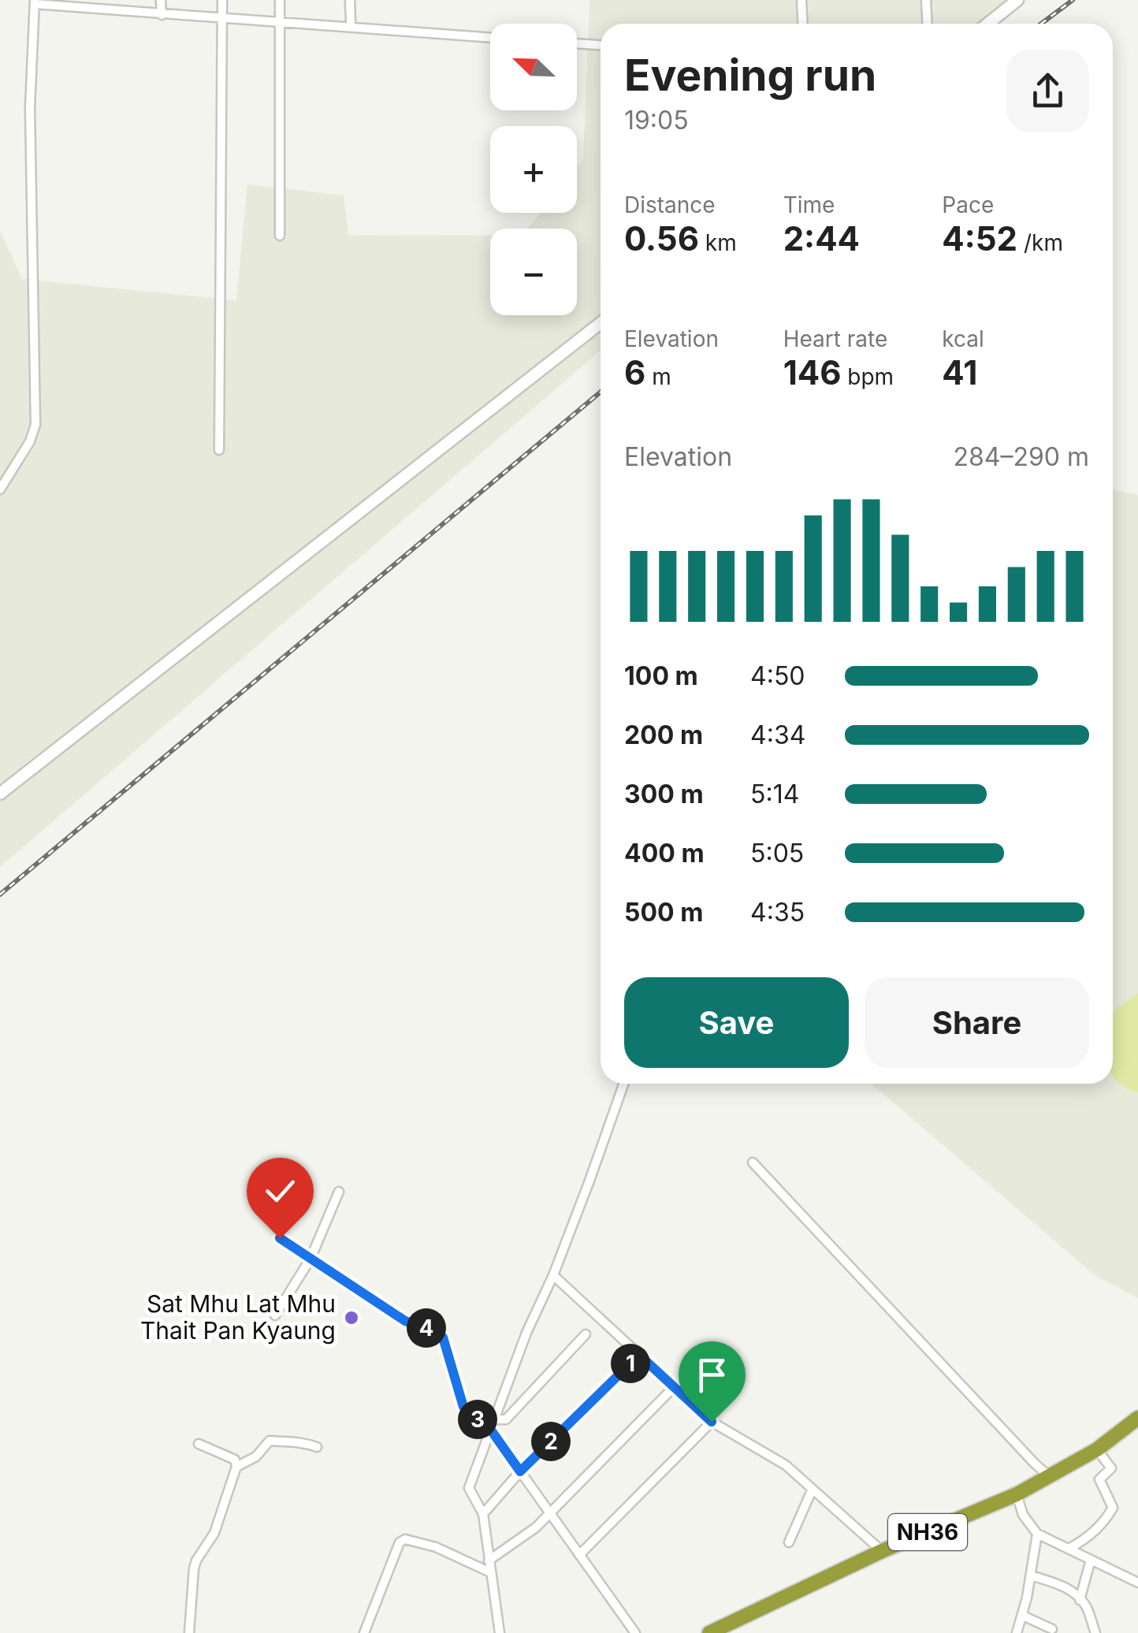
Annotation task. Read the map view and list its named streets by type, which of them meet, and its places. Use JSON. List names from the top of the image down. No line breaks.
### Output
{"streets":{"highway":["NH36"]},"places":["Sat Mhu Lat Mhu Thait Pan Kyaung"],"north":"top left","page":{"map_buttons":["+","−"],"heading":["Evening run","19:05"],"stats":[["Distance","0.56 km"],["Time","2:44"],["Pace","4:52 /km"],["Elevation","6 m"],["Heart rate","146 bpm"],["kcal","41"]],"chart":["Elevation","284–290 m"],"list":[{"name":"100 m","note":"4:50"},{"name":"200 m","note":"4:34"},{"name":"300 m","note":"5:14"},{"name":"400 m","note":"5:05"},{"name":"500 m","note":"4:35"}],"buttons":["Save","Share"],"pins":["4","1","3","2"]}}
